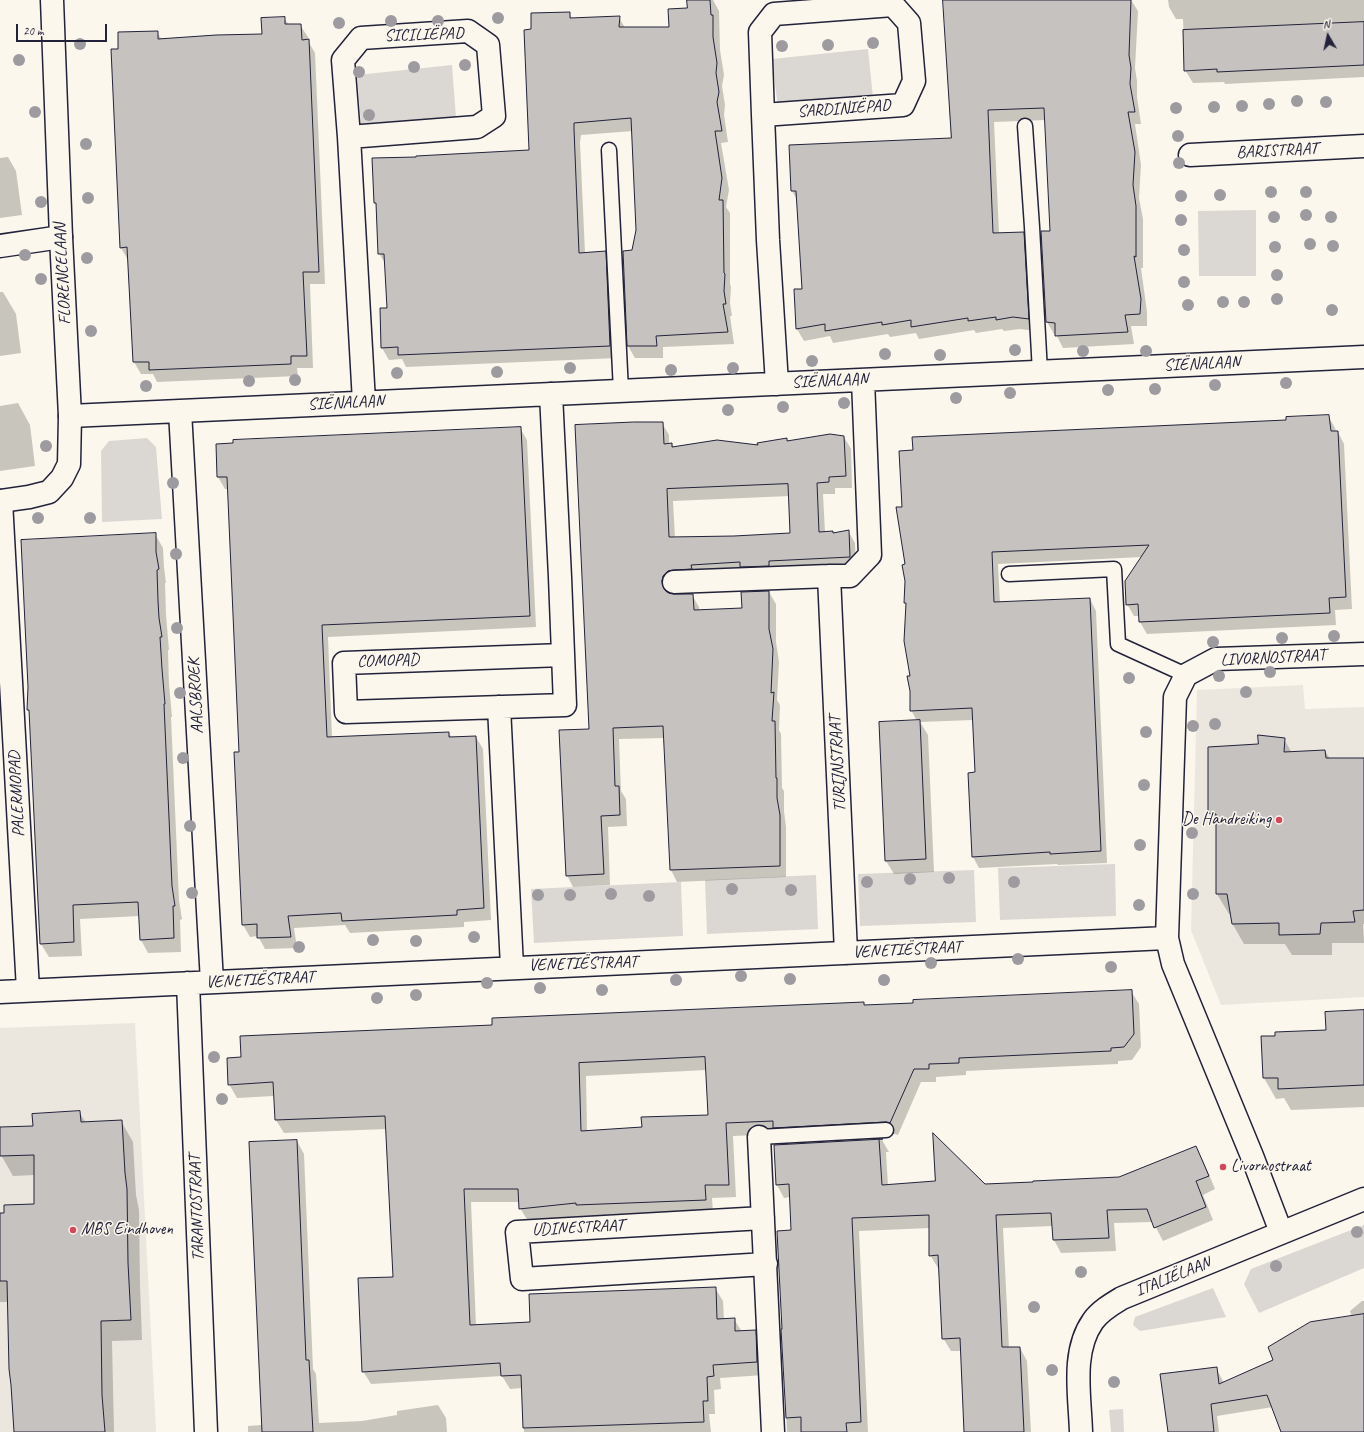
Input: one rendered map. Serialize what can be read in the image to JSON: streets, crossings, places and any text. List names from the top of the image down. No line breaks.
{"streets":{"street":["SICILIËPAD","SARDINIËPAD","BARISTRAAT","FLORENCELAAN","SIËNALAAN","LIVORNOSTRAAT","COMOPAD","AALSBROEK","TURIJNSTRAAT","PALERMOPAD","VENETIËSTRAAT","TARANTOSTRAAT","UDINESTRAAT","ITALIËLAAN"]},"crossings":[["SICILIËPAD","SIËNALAAN"],["SARDINIËPAD","SIËNALAAN"],["FLORENCELAAN","SIËNALAAN"],["FLORENCELAAN","PALERMOPAD"],["SIËNALAAN","COMOPAD"],["SIËNALAAN","AALSBROEK"],["AALSBROEK","VENETIËSTRAAT"],["TURIJNSTRAAT","VENETIËSTRAAT"],["PALERMOPAD","VENETIËSTRAAT"],["VENETIËSTRAAT","TARANTOSTRAAT"]],"places":["De Handreiking","Livornostraat","MBS Eindhoven"],"scale_bar":"20 m","north":"top"}
